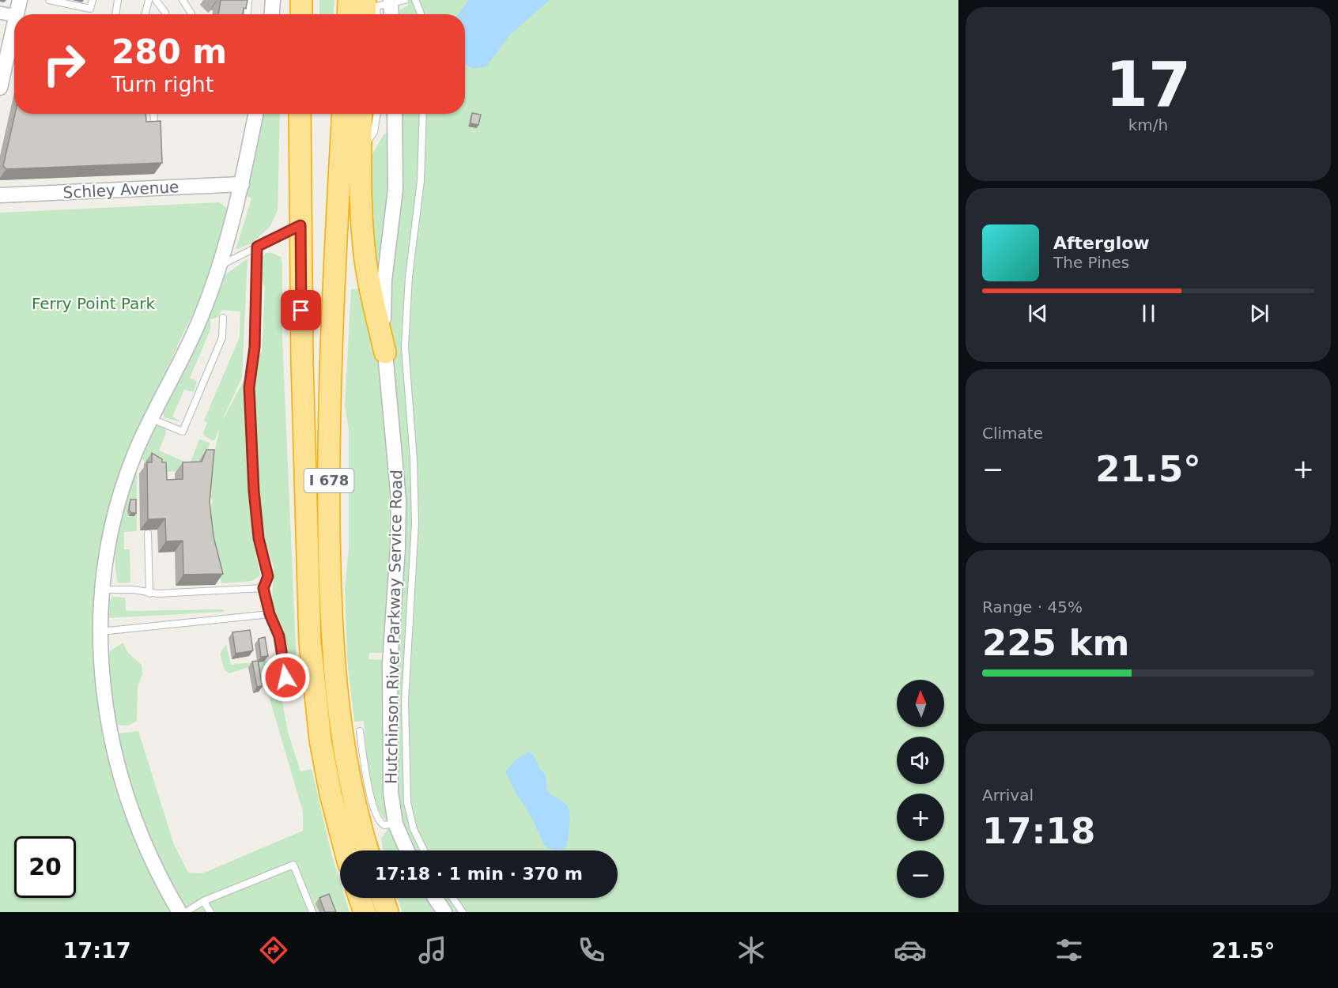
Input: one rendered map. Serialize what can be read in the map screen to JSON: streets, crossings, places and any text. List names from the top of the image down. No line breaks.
{"streets":{"highway":["I 678"],"street":["Schley Avenue","Hutchinson River Parkway Service Road"]},"parks":["Ferry Point Park"],"north":"top","page":{"tile":[["17","km/h"],"Climate",["Range · 45%","225 km"],["Arrival","17:18"]],"turn":["280 m","Turn right"],"song":["Afterglow","The Pines"],"heat":["−","21.5°","+"],"map_buttons":["+","−"],"limit":"20","trip":"17:18 · 1 min · 370 m","tabs":["17:17","21.5°"]}}
